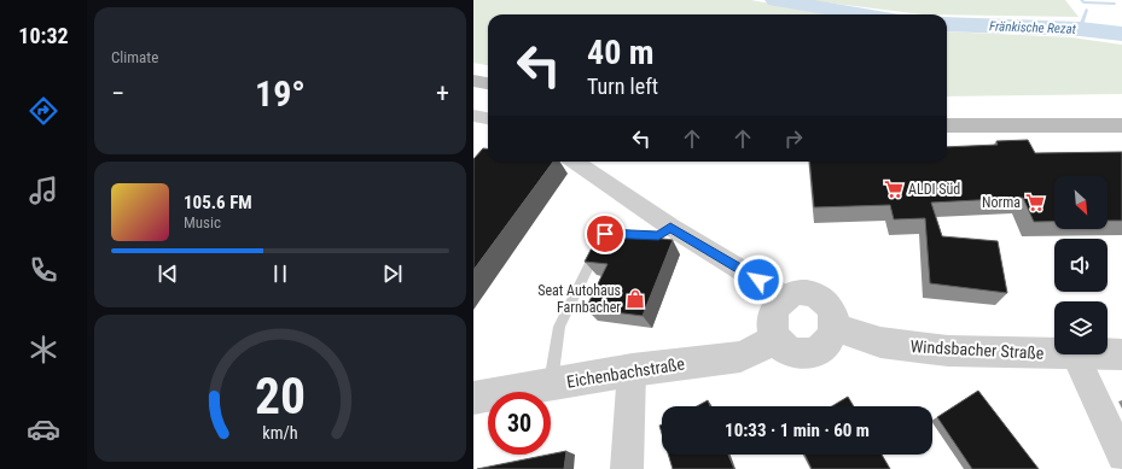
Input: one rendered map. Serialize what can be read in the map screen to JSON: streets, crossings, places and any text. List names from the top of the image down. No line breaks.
{"streets":{"street":["Windsbacher Straße","Eichenbachstraße"]},"crossings":[["Windsbacher Straße","Eichenbachstraße"]],"water":["Fränkische Rezat"],"places":{"supermarket":["ALDI Süd","Norma"],"shop":["Seat Autohaus Farnbacher"]},"north":"bottom right","page":{"tabs":"10:32","tile":"Climate","turn":["40 m","Turn left"],"heat":["−","19°","+"],"song":["105.6 FM","Music"],"limit":"30","trip":"10:33 · 1 min · 60 m","gauge":["20","km/h"]}}
